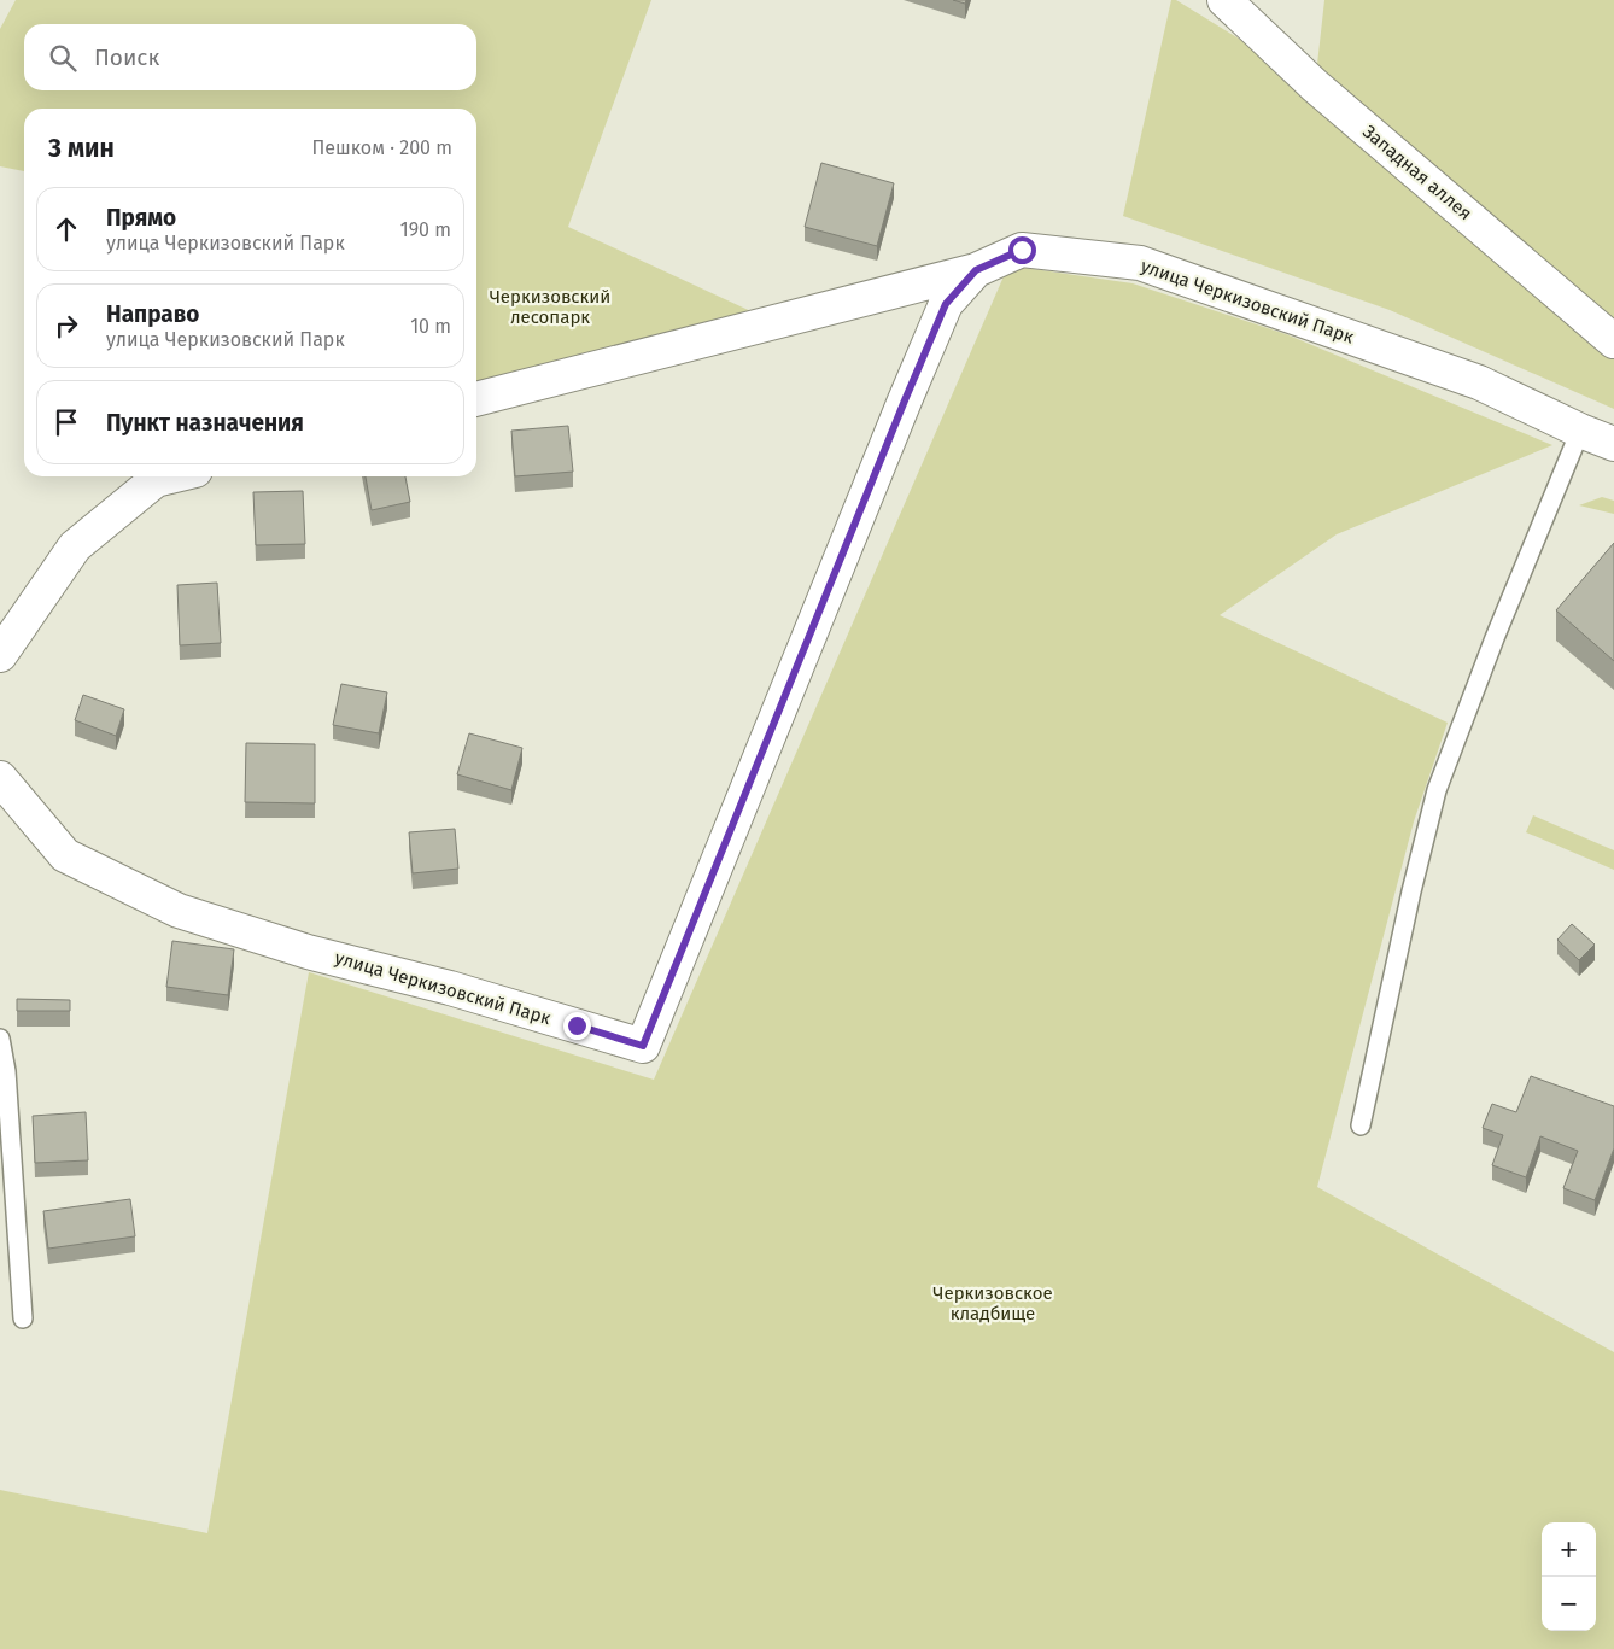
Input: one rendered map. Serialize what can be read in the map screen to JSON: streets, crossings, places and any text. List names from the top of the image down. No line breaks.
{"streets":{"street":["Западная аллея","улица Черкизовский Парк"]},"parks":["Черкизовский лесопарк","Черкизовское кладбище"],"page":{"search":"Поиск","heading":["3 мин","Пешком · 200 m"],"list":[["Прямо","улица Черкизовский Парк","190 m"],["Направо","улица Черкизовский Парк","10 m"],"Пункт назначения"],"map_buttons":["+","−"]}}
